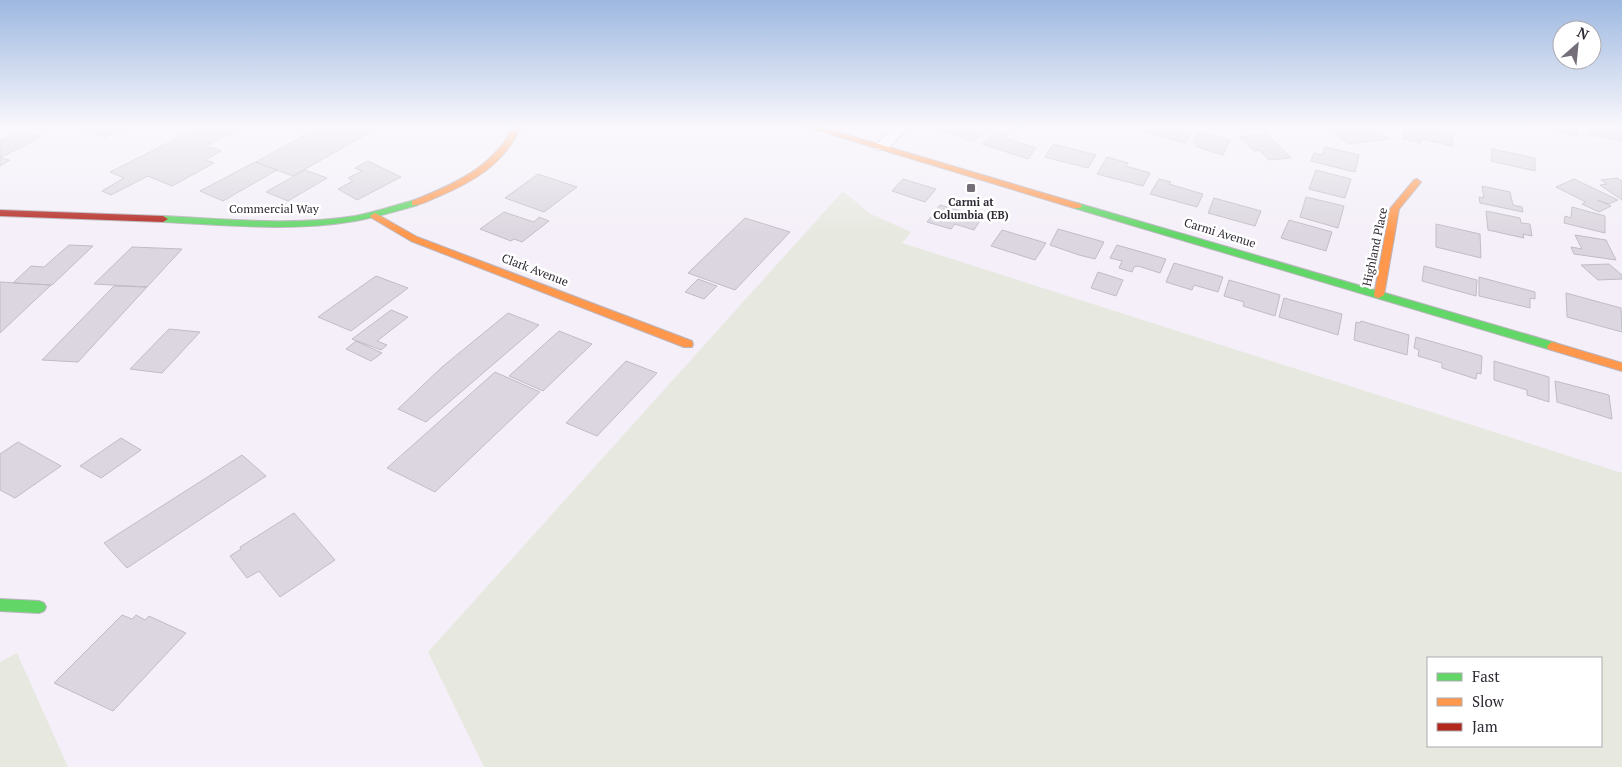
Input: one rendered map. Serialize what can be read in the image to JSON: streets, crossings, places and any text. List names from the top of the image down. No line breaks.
{"streets":{"street":["Commercial Way","Carmi Avenue","Highland Place","Clark Avenue"]},"crossings":[["Commercial Way","Clark Avenue"],["Carmi Avenue","Highland Place"]],"places":{"transit":["Carmi at Columbia (EB)"]},"legend":["Fast","Slow","Jam"],"north":"top right"}
